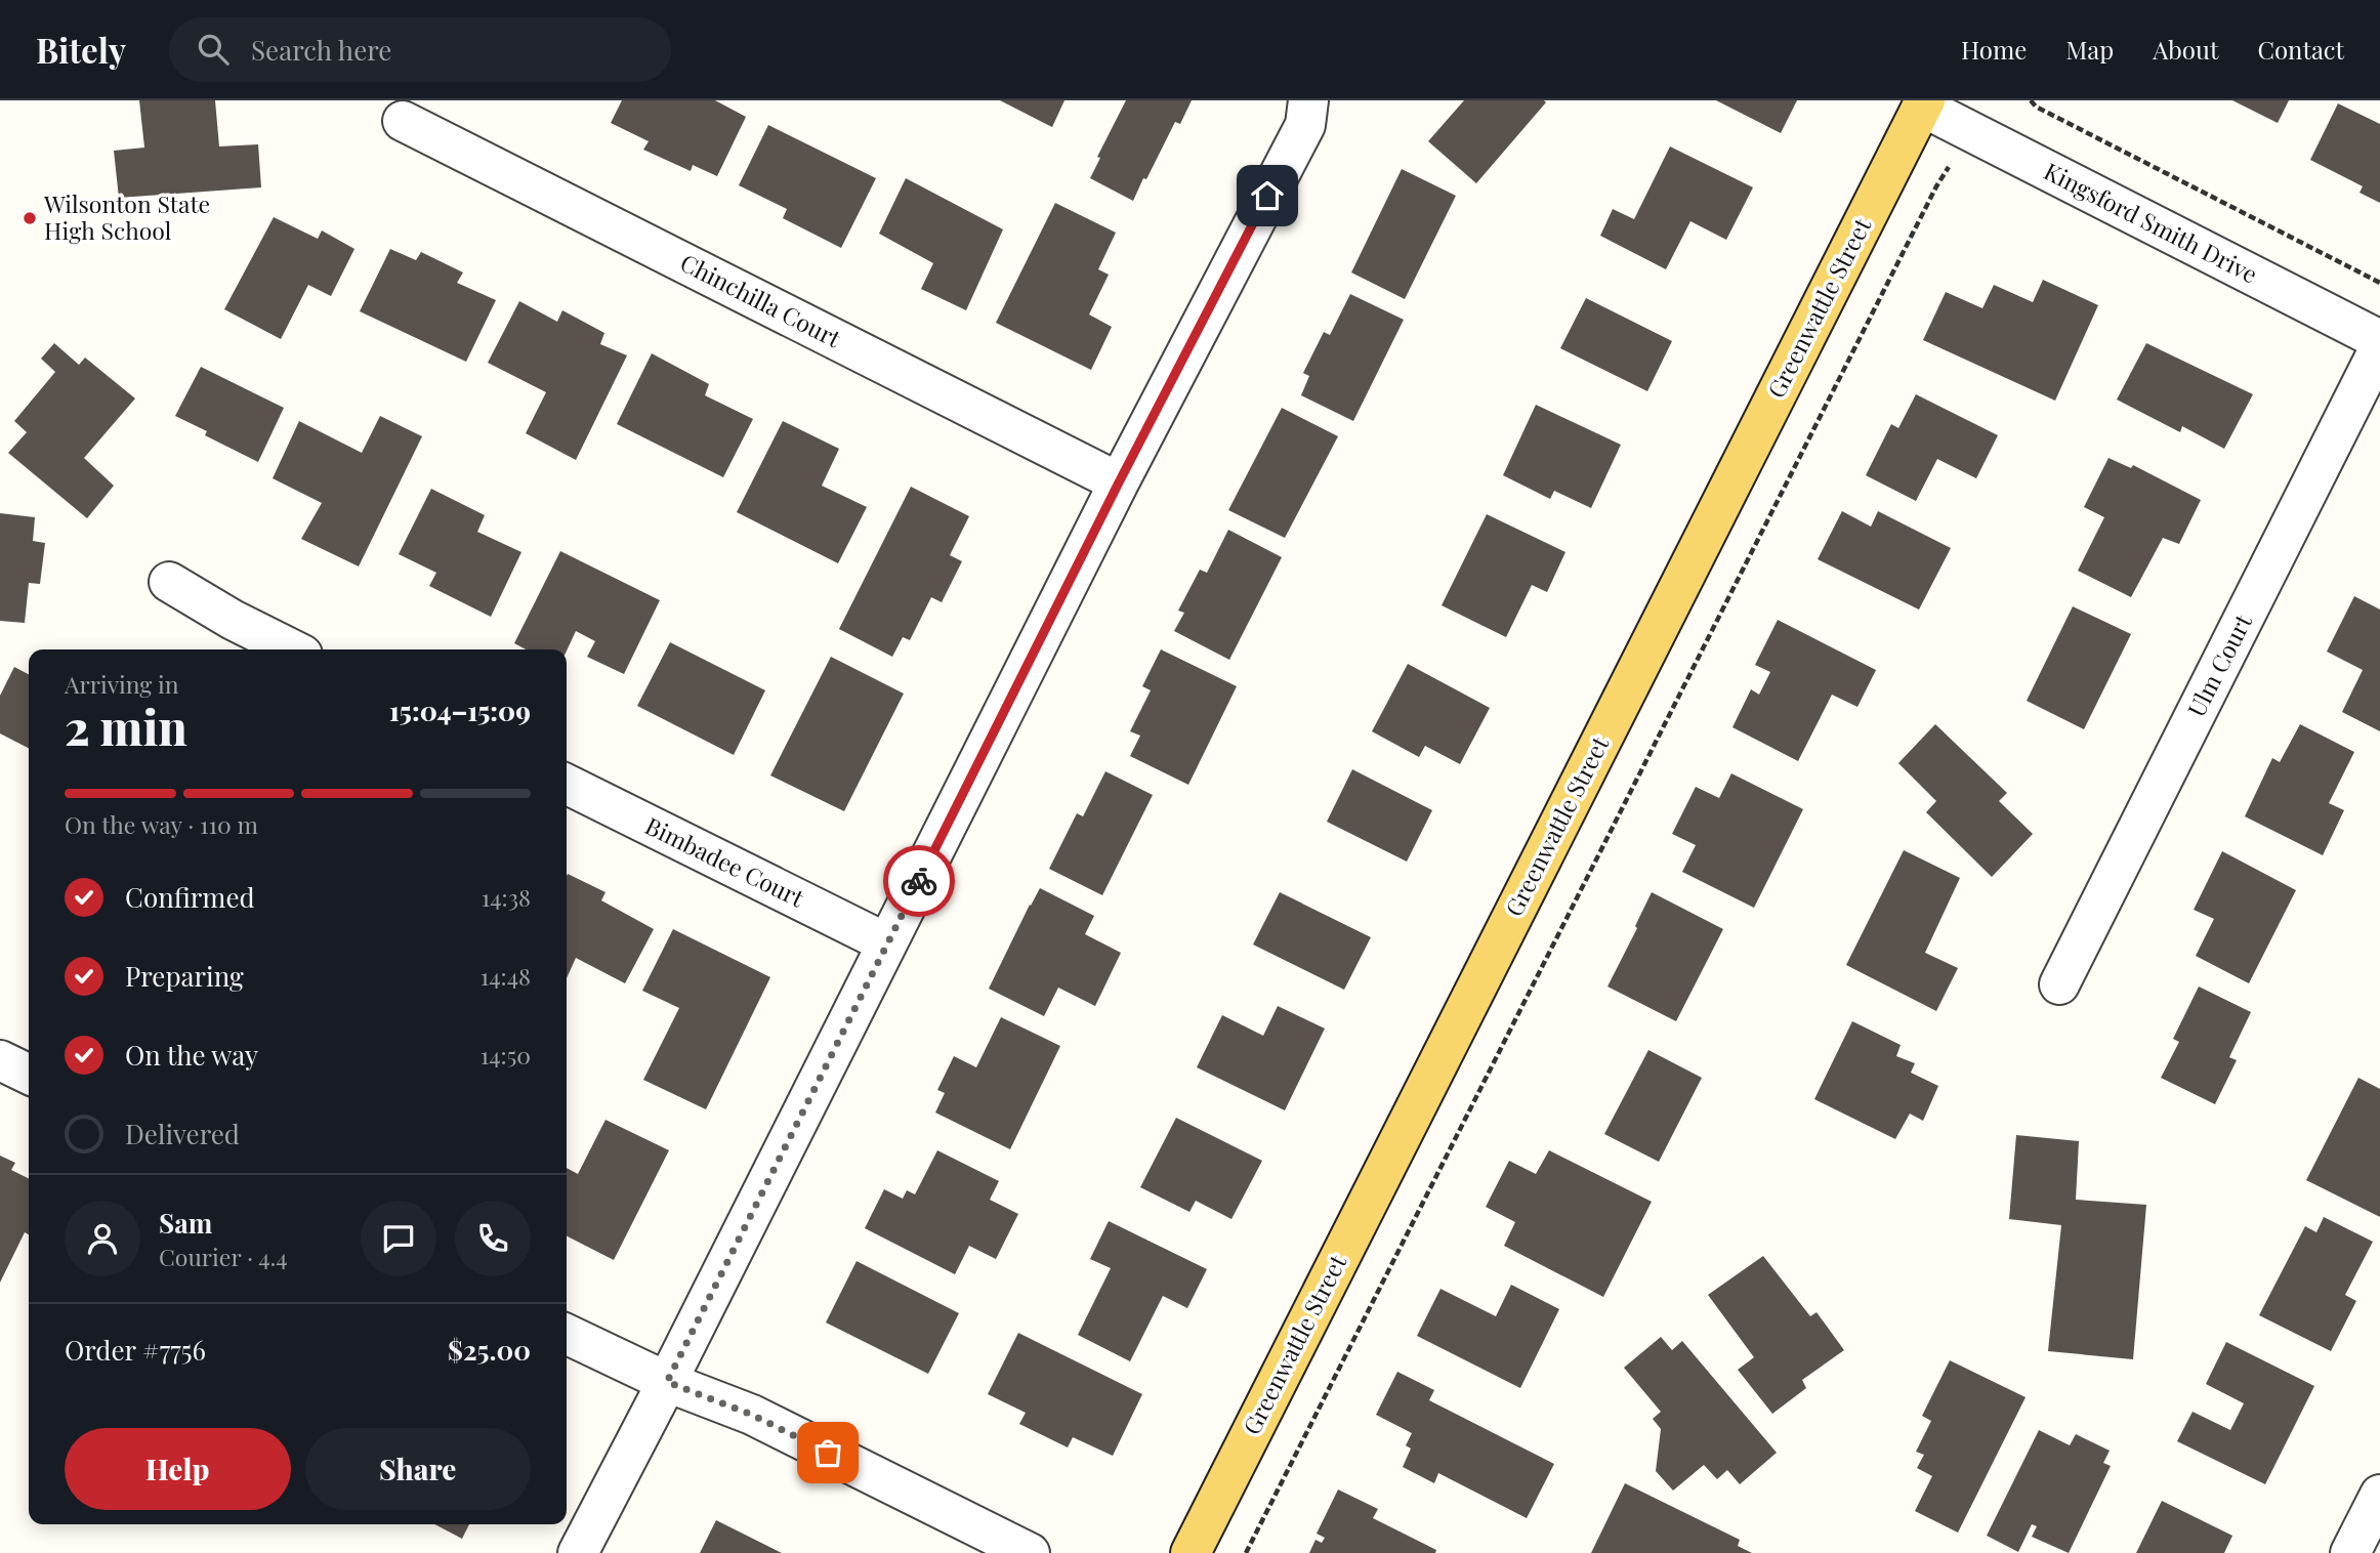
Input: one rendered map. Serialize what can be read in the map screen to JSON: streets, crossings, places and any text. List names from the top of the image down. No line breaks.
{"streets":{"main road":["Greenwattle Street"],"street":["Kingsford Smith Drive","Chinchilla Court","Ulm Court","Bimbadee Court"]},"crossings":[["Kingsford Smith Drive","Greenwattle Street"]],"places":["Wilsonton State High School"],"page":{"header":"Bitely","search":"Search here","nav":["Home","Map","About","Contact"],"heading":["2 min","Arriving in","15:04–15:09"],"panel":["Sam","Courier · 4.4","Order #7756","$25.00"],"bar":"On the way · 110 m","list":[["Confirmed","14:38"],["Preparing","14:48"],["On the way","14:50"],"Delivered"],"buttons":["Help","Share"]}}
